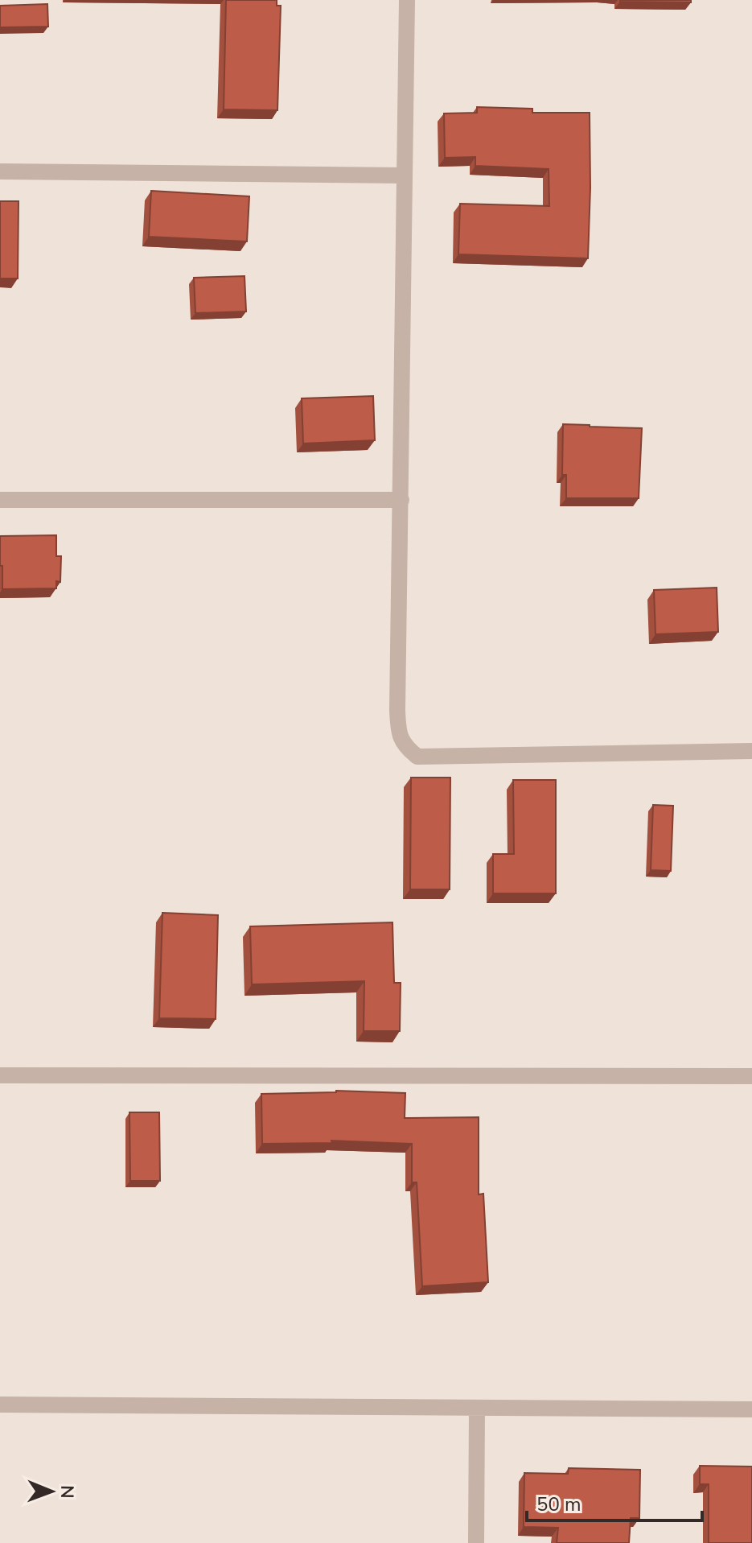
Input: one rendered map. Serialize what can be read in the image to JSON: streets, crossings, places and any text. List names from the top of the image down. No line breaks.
{"scale_bar":"50 m","north":"right"}
